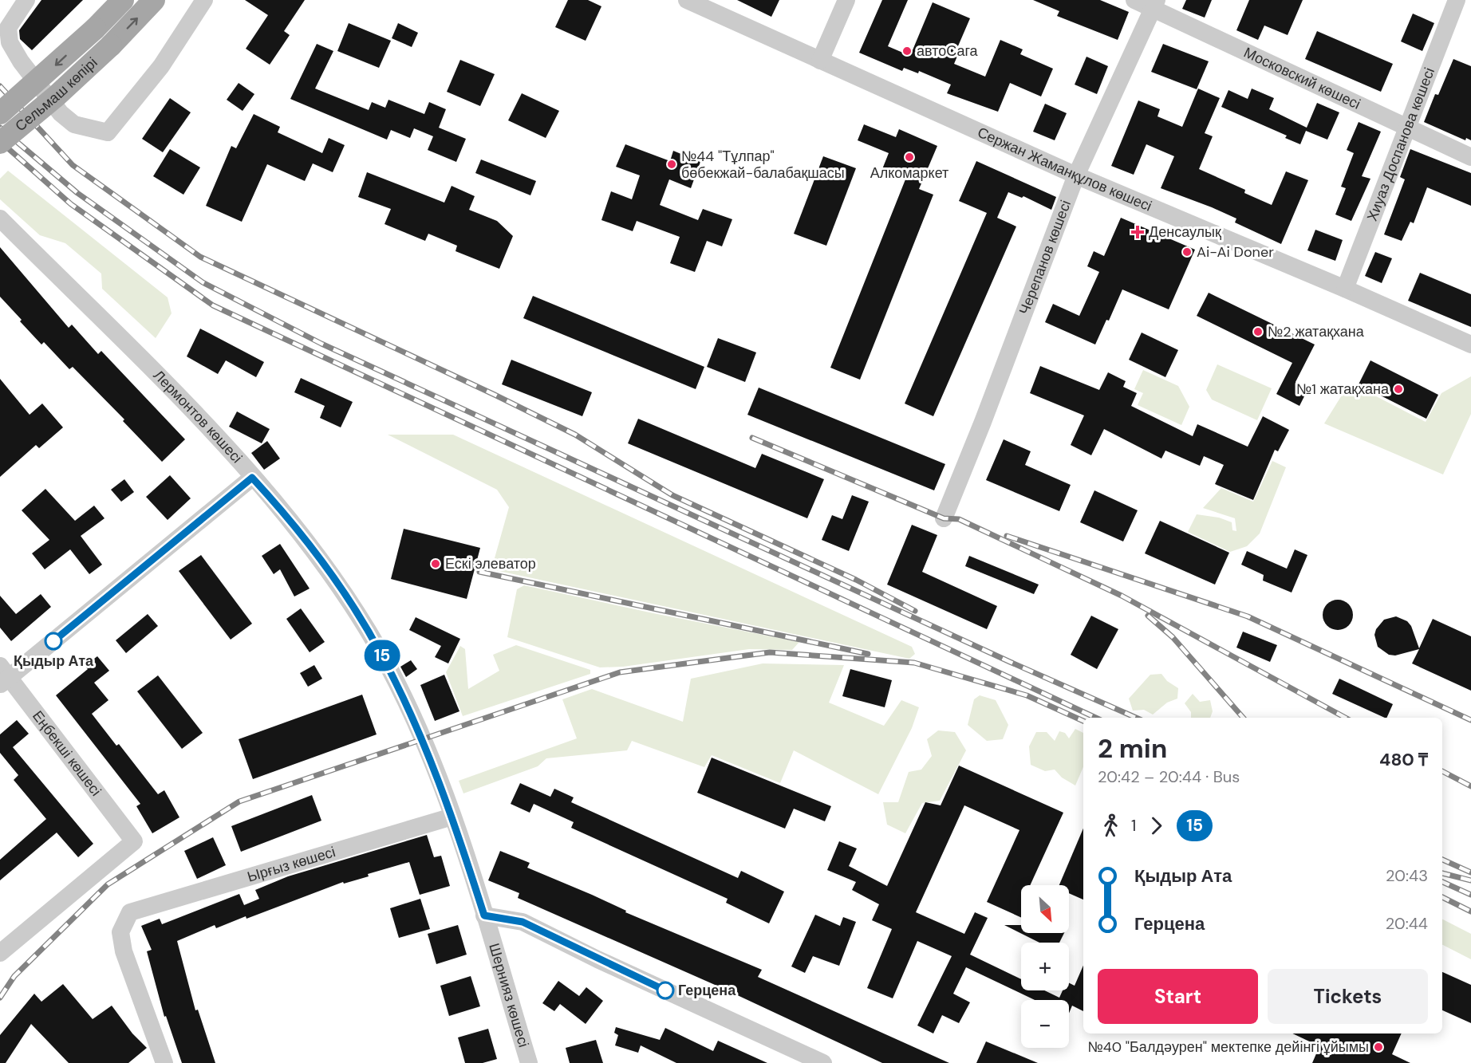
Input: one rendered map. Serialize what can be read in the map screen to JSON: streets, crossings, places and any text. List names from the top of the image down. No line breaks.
{"streets":{"main road":["Сельмаш көпірі"],"street":["Московский көшесі","Хиуаз Доспанова көшесі","Сержан Жаманқұлов көшесі","Черепанов көшесі","Лермонтов көшесі","Еңбекші көшесі","Ырғыз көшесі","Шернияз көшесі"]},"crossings":[["Московский көшесі","Хиуаз Доспанова көшесі"],["Московский көшесі","Черепанов көшесі"],["Хиуаз Доспанова көшесі","Сержан Жаманқұлов көшесі"],["Сержан Жаманқұлов көшесі","Черепанов көшесі"],["Лермонтов көшесі","Шернияз көшесі"],["Ырғыз көшесі","Шернияз көшесі"]],"places":{"other":["автоСага","Алкомаркет","№44 \"Тұлпар\" бөбекжай-балабақшасы","Ai-Ai Doner","№2 жатақхана","№1 жатақхана","Ескі элеватор","Қыдыр Ата","Герцена","№40 \"Балдәурен\" мектепке дейінгі ұйымы"],"health":["Денсаулық"]},"lines":["bus line 15"],"north":"bottom right","page":{"on_map":"15","heading":["2 min","20:42 – 20:44 · Bus","480 ₸"],"legs":["1","15"],"list":[{"name":"Қыдыр Ата","value":"20:43"},{"name":"Герцена","value":"20:44"}],"map_buttons":["+","−"],"buttons":["Start","Tickets"]}}
